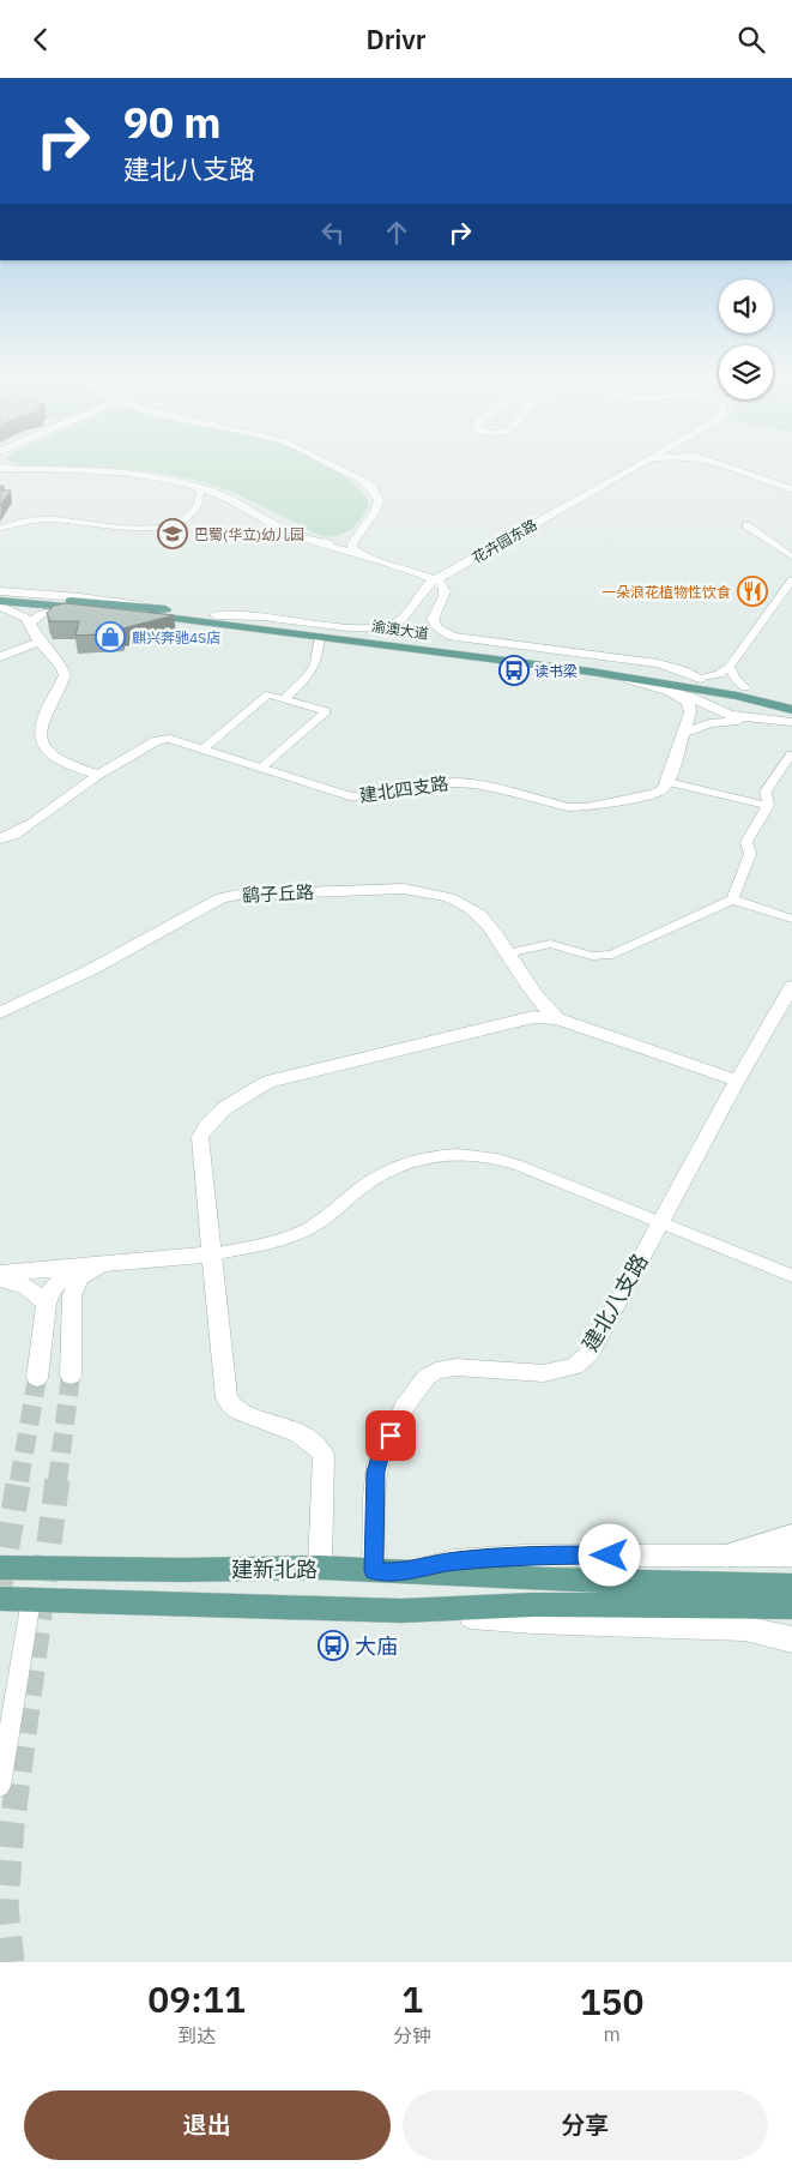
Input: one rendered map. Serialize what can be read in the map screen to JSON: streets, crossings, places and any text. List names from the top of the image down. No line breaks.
{"streets":{"main road":["渝澳大道","建新北路"],"street":["花卉园东路","建北四支路","鹞子丘路","建北八支路"]},"crossings":[["花卉园东路","渝澳大道"],["建北八支路","建新北路"]],"places":{"school or university":["巴蜀(华立)幼儿园"],"restaurant":["一朵浪花植物性饮食"],"shop":["麒兴奔驰4S店"],"bus stop":["读书梁","大庙"]},"page":{"header":"Drivr","turn":["90 m","建北八支路"],"eta":["09:11","到达","1","分钟","150","m"],"buttons":["退出","分享"]}}
